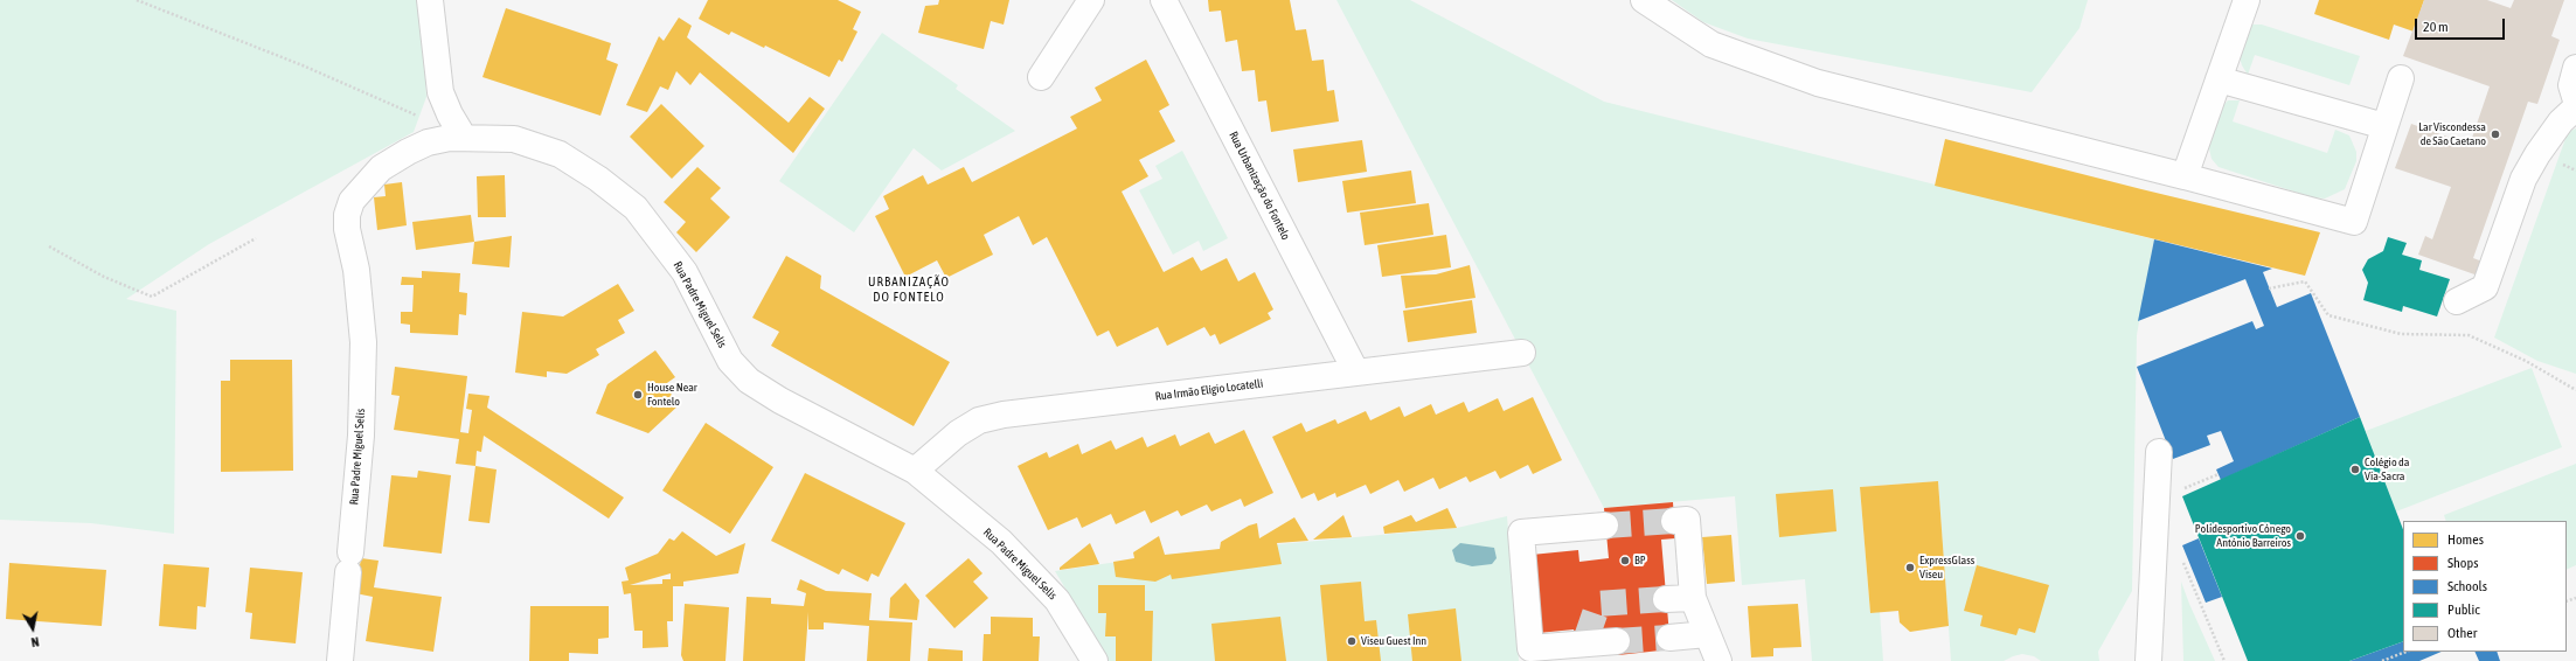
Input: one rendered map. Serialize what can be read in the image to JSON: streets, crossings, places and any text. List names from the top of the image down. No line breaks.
{"streets":{"street":["Rua Urbanização do Fontelo","Rua Padre Miguel Selis","Rua Irmão Elígio Locatelli"]},"crossings":[["Rua Urbanização do Fontelo","Rua Irmão Elígio Locatelli"],["Rua Padre Miguel Selis","Rua Irmão Elígio Locatelli"]],"districts":["URBANIZAÇÃO DO FONTELO"],"places":["Lar Viscondessa de São Caetano","House Near Fontelo","Colégio da Via-Sacra","Polidesportivo Cónego António Barreiros","BP","ExpressGlass Viseu","Viseu Guest Inn"],"legend":["Homes","Shops","Schools","Public","Other"],"scale_bar":"20 m","north":"bottom"}
